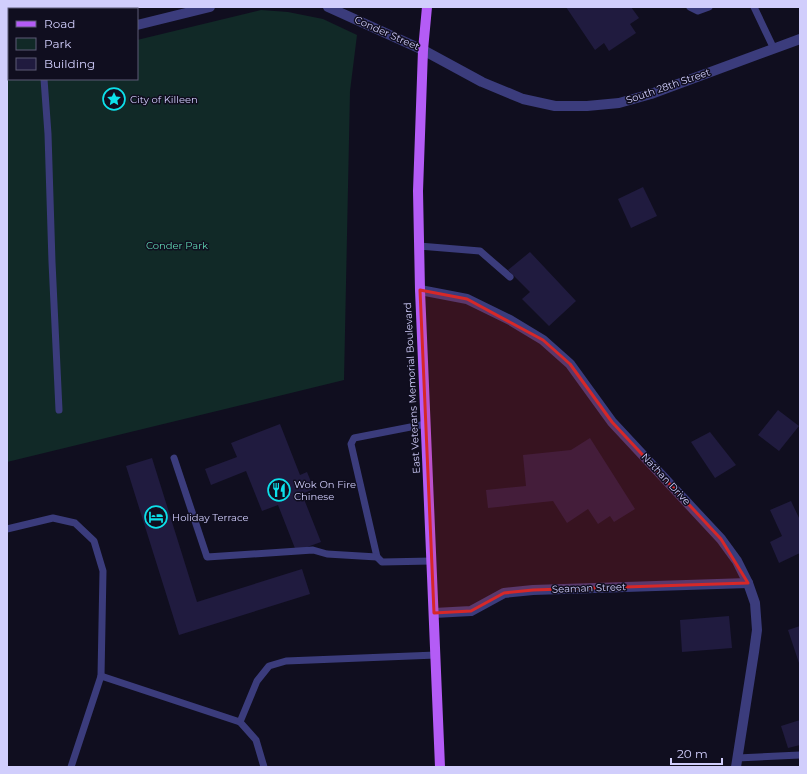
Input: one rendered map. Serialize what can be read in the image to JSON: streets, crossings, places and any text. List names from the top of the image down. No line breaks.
{"streets":{"main road":["East Veterans Memorial Boulevard"],"street":["Conder Street","South 28th Street","Nathan Drive","Seaman Street"]},"crossings":[["Conder Street","South 28th Street"],["Conder Street","East Veterans Memorial Boulevard"],["South 28th Street","East Veterans Memorial Boulevard"],["East Veterans Memorial Boulevard","Nathan Drive"],["East Veterans Memorial Boulevard","Seaman Street"],["Nathan Drive","Seaman Street"]],"parks":["Conder Park"],"places":{"place":["City of Killeen"],"restaurant":["Wok On Fire Chinese"],"hotel":["Holiday Terrace"]},"legend":["Road","Park","Building"],"scale_bar":"20 m"}
